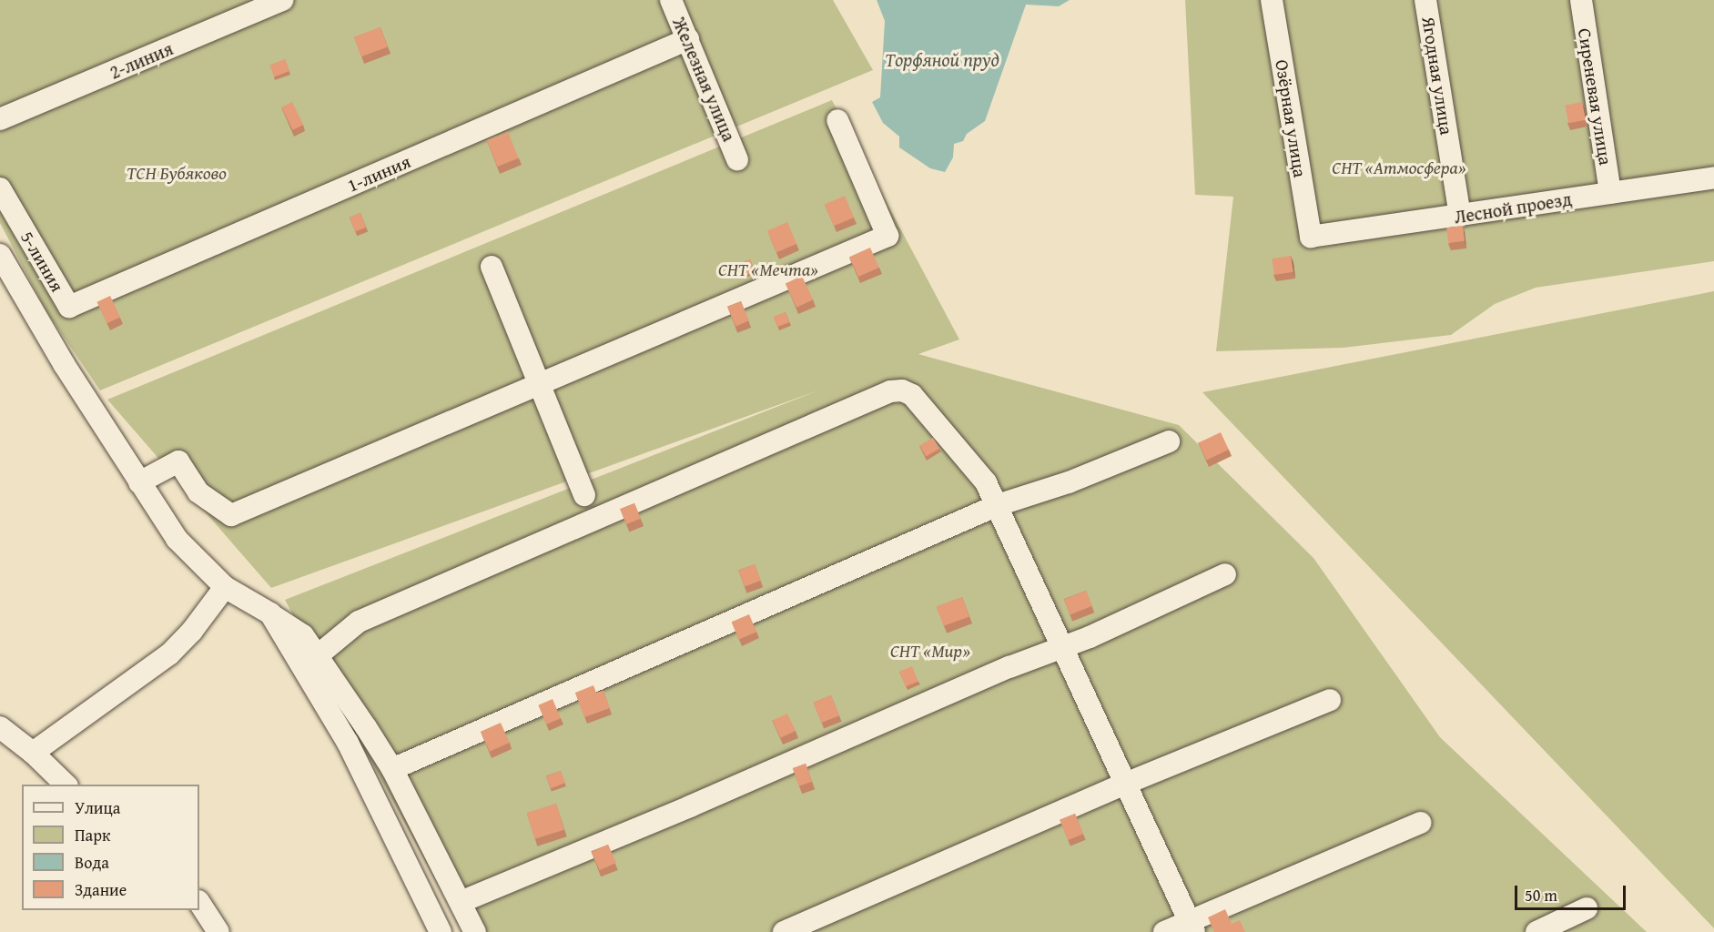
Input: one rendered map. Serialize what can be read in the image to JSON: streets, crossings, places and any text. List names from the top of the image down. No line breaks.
{"streets":{"street":["2-линия","Ягодная улица","Железная улица","Сиреневая улица","Озёрная улица","1-линия","Лесной проезд","5-линия"]},"crossings":[["Ягодная улица","Лесной проезд"],["Железная улица","1-линия"],["Сиреневая улица","Лесной проезд"],["Озёрная улица","Лесной проезд"],["1-линия","5-линия"]],"water":["Торфяной пруд"],"parks":["СНТ «Атмосфера»","ТСН Бубяково","СНТ «Мечта»","СНТ «Мир»"],"legend":["Улица","Парк","Вода","Здание"],"scale_bar":"50 m"}
